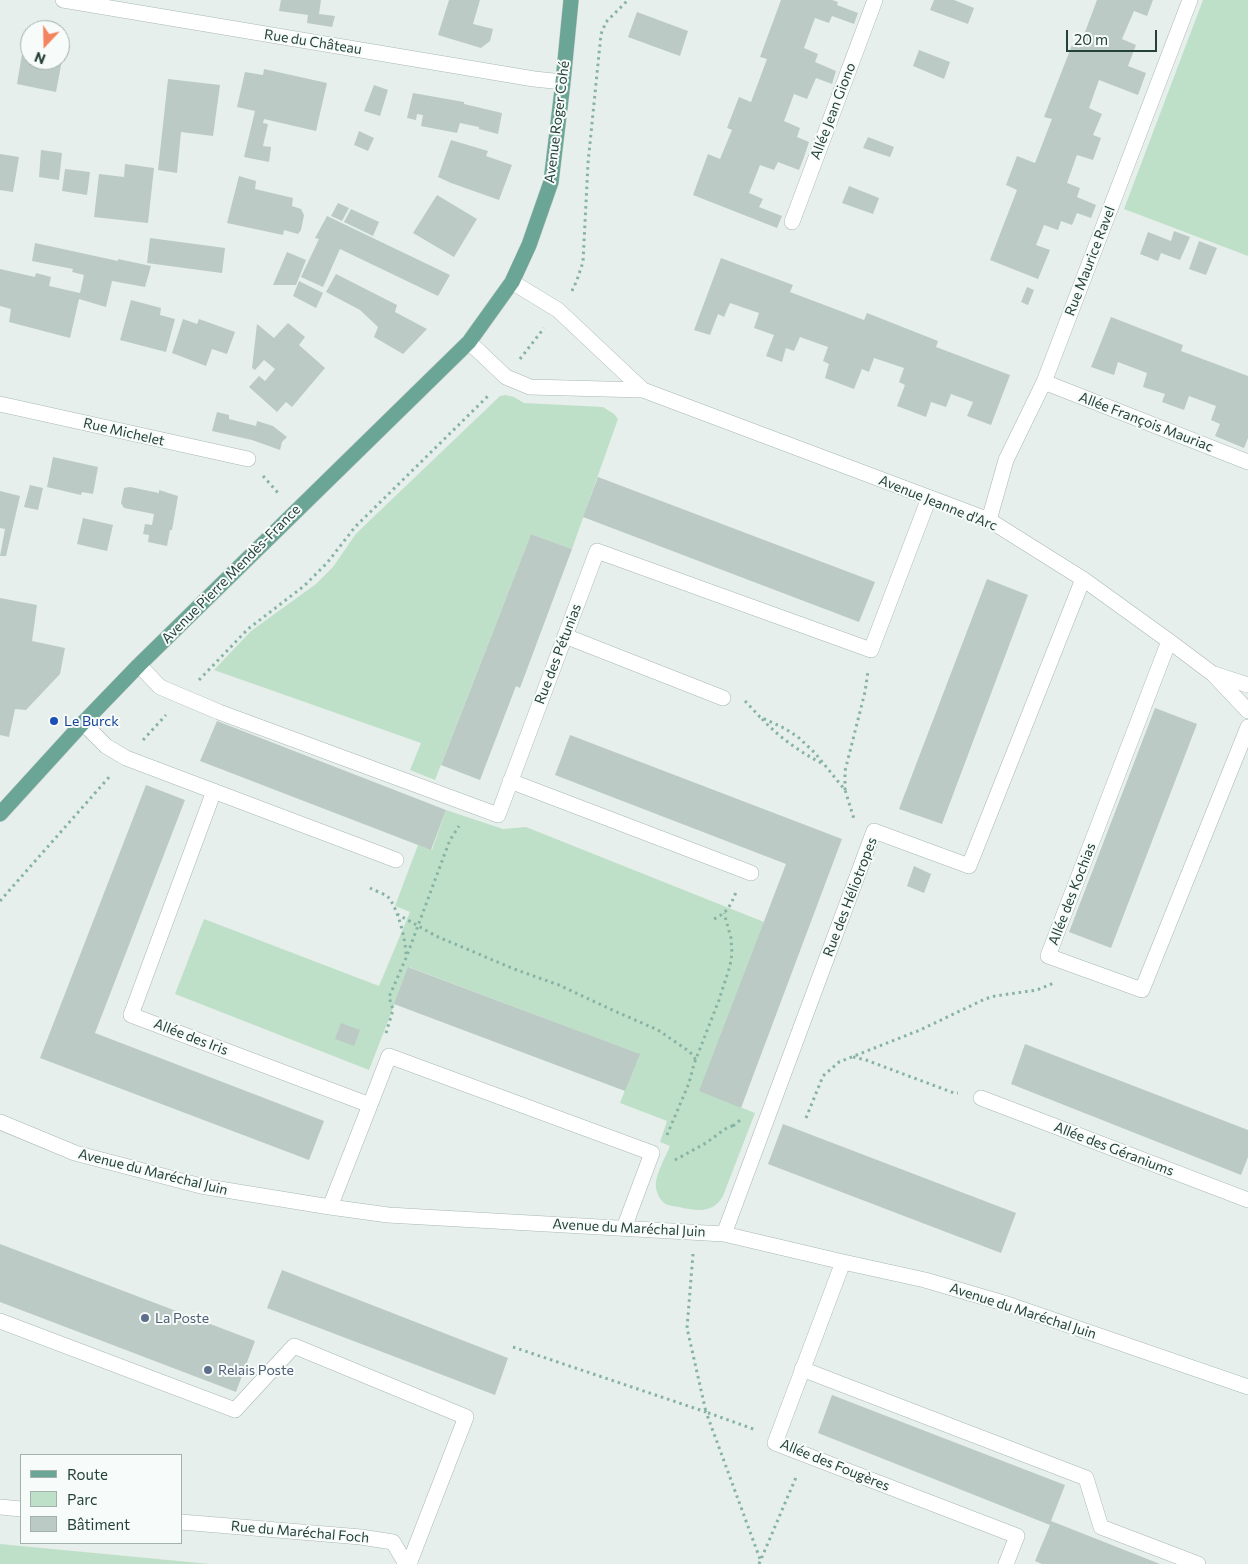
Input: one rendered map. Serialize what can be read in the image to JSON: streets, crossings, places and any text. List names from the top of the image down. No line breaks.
{"streets":{"main road":["Avenue Roger Cohé","Avenue Pierre Mendès-France"],"street":["Rue du Château","Allée Jean Giono","Rue Maurice Ravel","Allée François Mauriac","Rue Michelet","Avenue Jeanne d'Arc","Rue des Pétunias","Allée des Kochias","Rue des Héliotropes","Allée des Iris","Allée des Géraniums","Avenue du Maréchal Juin","Allée des Fougères","Rue du Maréchal Foch"]},"crossings":[["Rue du Château","Avenue Roger Cohé"],["Avenue Roger Cohé","Avenue Jeanne d'Arc"],["Avenue Roger Cohé","Avenue Pierre Mendès-France"],["Rue Maurice Ravel","Allée François Mauriac"],["Rue Maurice Ravel","Avenue Jeanne d'Arc"],["Avenue Jeanne d'Arc","Avenue Pierre Mendès-France"],["Avenue Jeanne d'Arc","Allée des Kochias"],["Avenue Jeanne d'Arc","Rue des Héliotropes"],["Avenue Pierre Mendès-France","Rue des Pétunias"],["Rue des Héliotropes","Avenue du Maréchal Juin"],["Avenue du Maréchal Juin","Allée des Fougères"]],"places":["Le Burck","La Poste","Relais Poste"],"legend":["Route","Parc","Bâtiment"],"scale_bar":"20 m","north":"bottom"}
